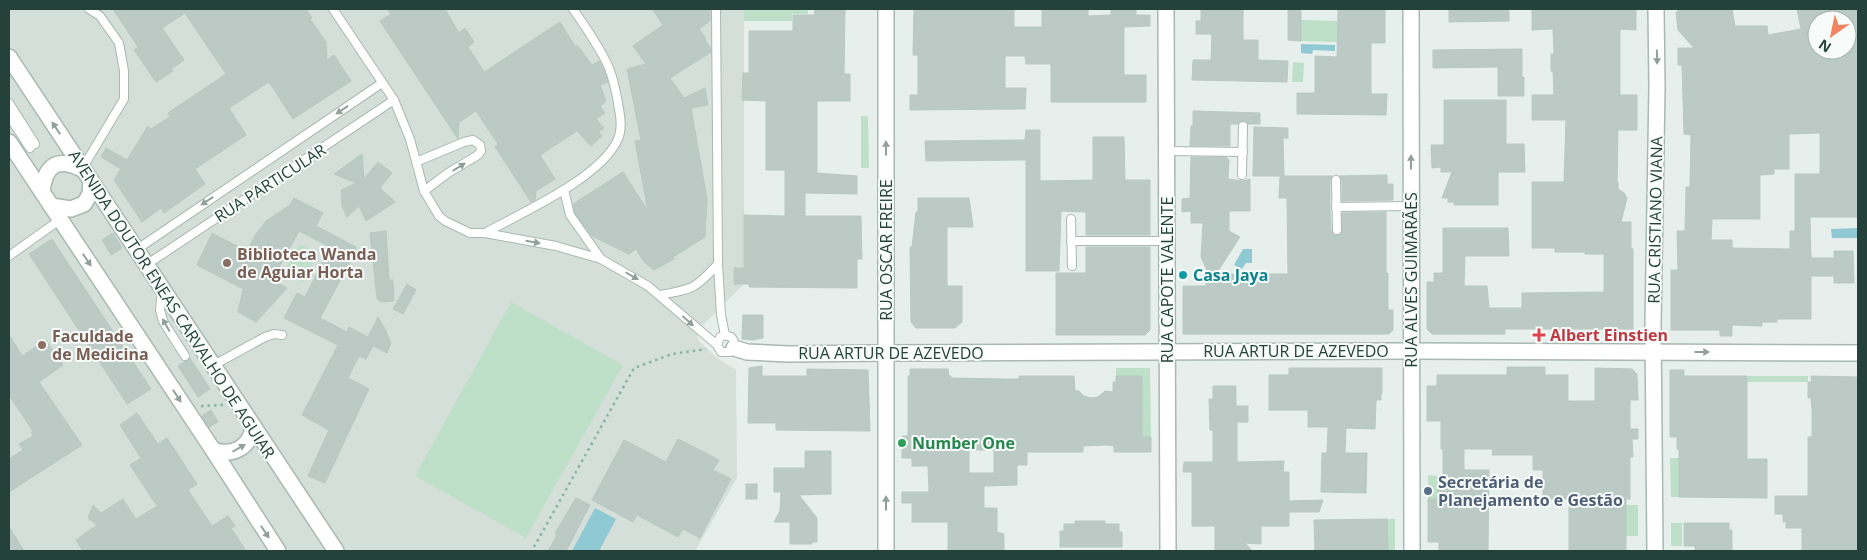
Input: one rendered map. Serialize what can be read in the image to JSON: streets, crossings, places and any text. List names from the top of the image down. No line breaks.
{"streets":{"street":["RUA CRISTIANO VIANA","RUA OSCAR FREIRE","RUA CAPOTE VALENTE","RUA ALVES GUIMARÃES","AVENIDA DOUTOR ENEAS CARVALHO DE AGUIAR","RUA ARTUR DE AZEVEDO"],"lane":["RUA PARTICULAR"]},"crossings":[["RUA PARTICULAR","AVENIDA DOUTOR ENEAS CARVALHO DE AGUIAR"],["RUA CRISTIANO VIANA","RUA ARTUR DE AZEVEDO"],["RUA OSCAR FREIRE","RUA ARTUR DE AZEVEDO"],["RUA CAPOTE VALENTE","RUA ARTUR DE AZEVEDO"],["RUA ALVES GUIMARÃES","RUA ARTUR DE AZEVEDO"]],"one_way":["RUA CRISTIANO VIANA","RUA OSCAR FREIRE","RUA ALVES GUIMARÃES"],"places":{"other":["Biblioteca Wanda de Aguiar Horta","Casa Jaya","Faculdade de Medicina","Number One","Secretária de Planejamento e Gestão"],"health":["Albert Einstien"]},"north":"bottom left"}
